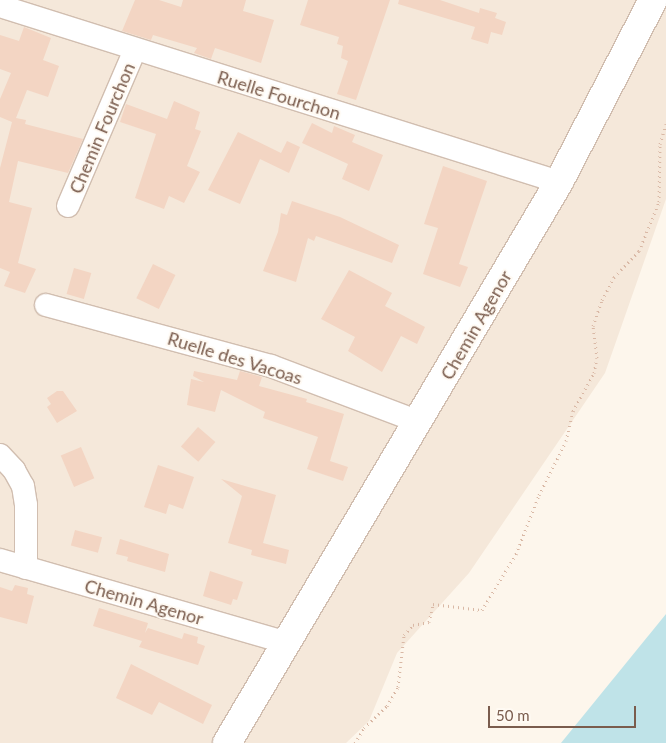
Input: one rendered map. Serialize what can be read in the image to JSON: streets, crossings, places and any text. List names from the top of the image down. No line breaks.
{"streets":{"main road":["Chemin Agenor"],"street":["Ruelle Fourchon","Chemin Fourchon","Ruelle des Vacoas"]},"crossings":[["Ruelle Fourchon","Chemin Fourchon"],["Ruelle Fourchon","Chemin Agenor"],["Chemin Agenor","Ruelle des Vacoas"]],"scale_bar":"50 m"}
